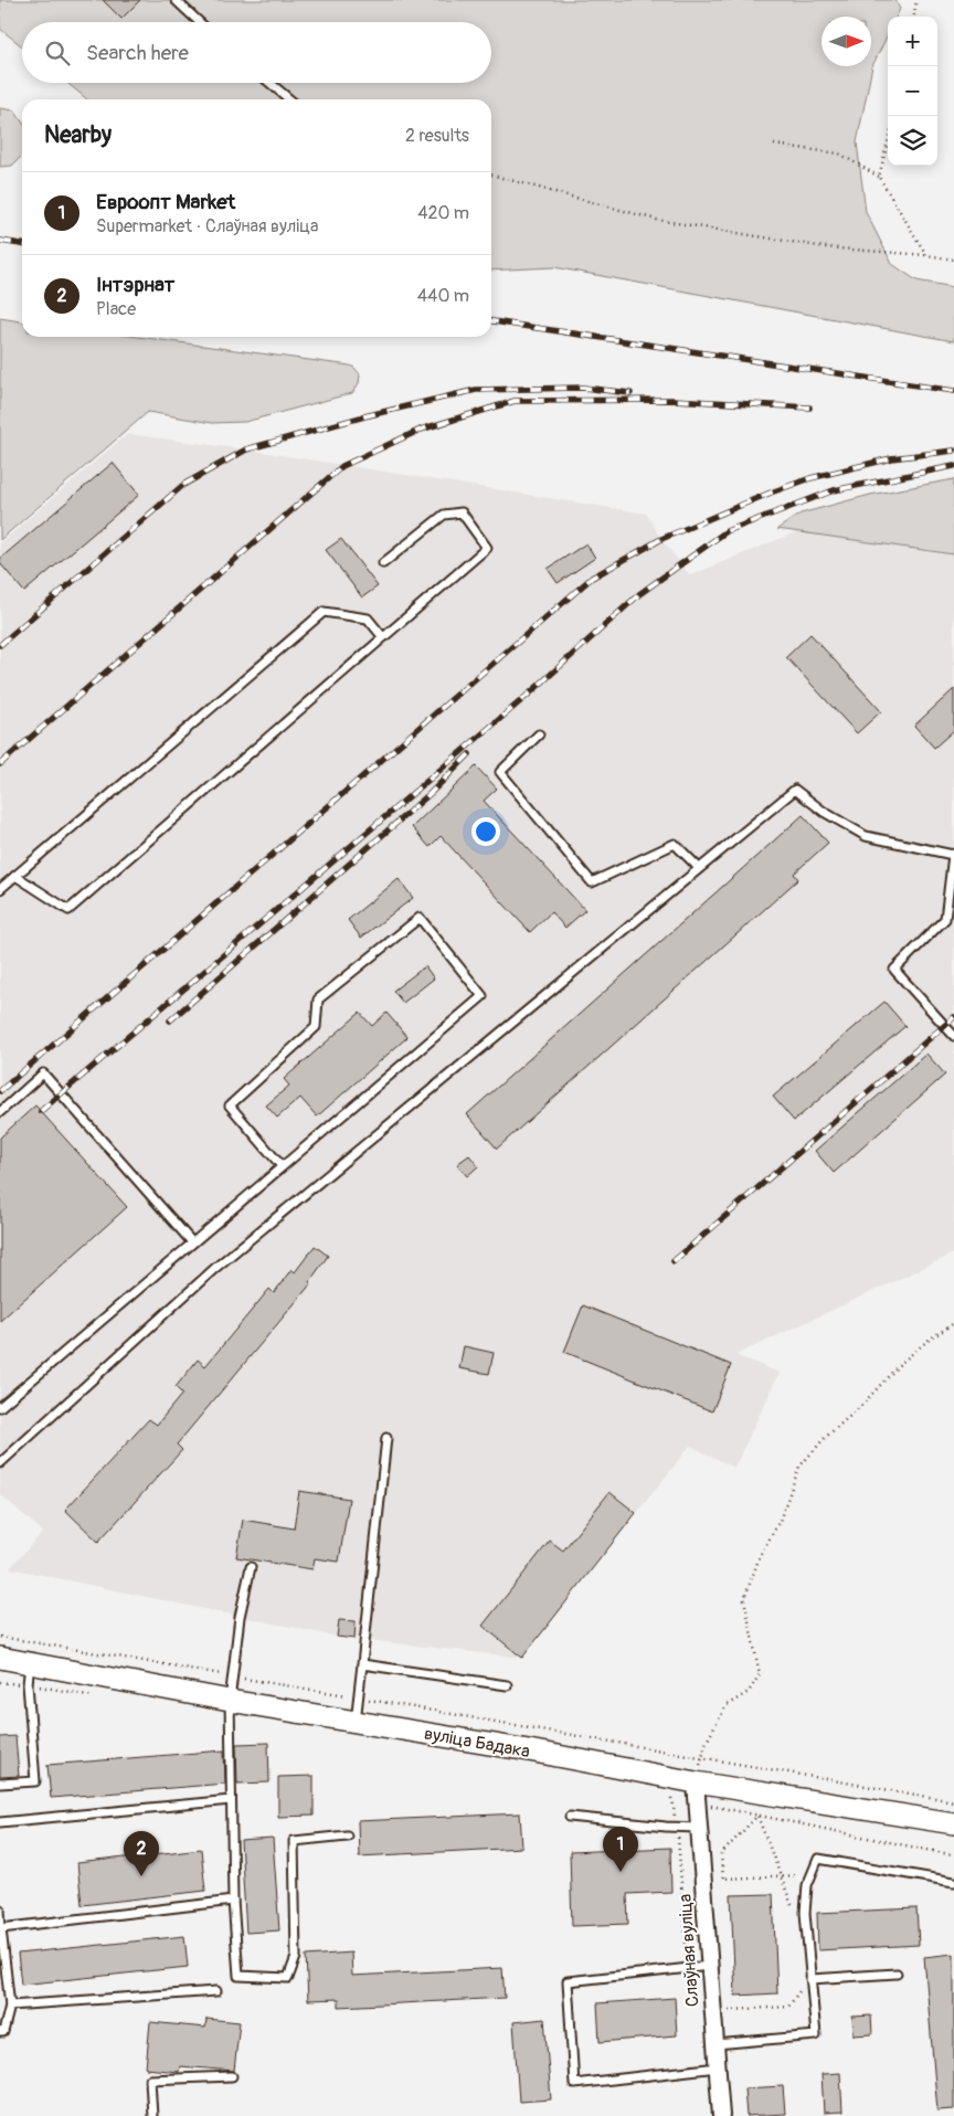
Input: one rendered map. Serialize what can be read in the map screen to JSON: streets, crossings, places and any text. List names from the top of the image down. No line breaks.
{"streets":{"main road":["вуліца Бадака"],"street":["Слаўная вуліца"]},"crossings":[["вуліца Бадака","Слаўная вуліца"]],"north":"right","page":{"map_buttons":["+","−"],"search":"Search here","heading":["Nearby","2 results"],"list":[{"mark":"1","name":"Евроопт Market","note":"Supermarket · Слаўная вуліца","value":"420 m"},{"mark":"2","name":"Інтэрнат","note":"Place","value":"440 m"}],"pins":["1","2"]}}
